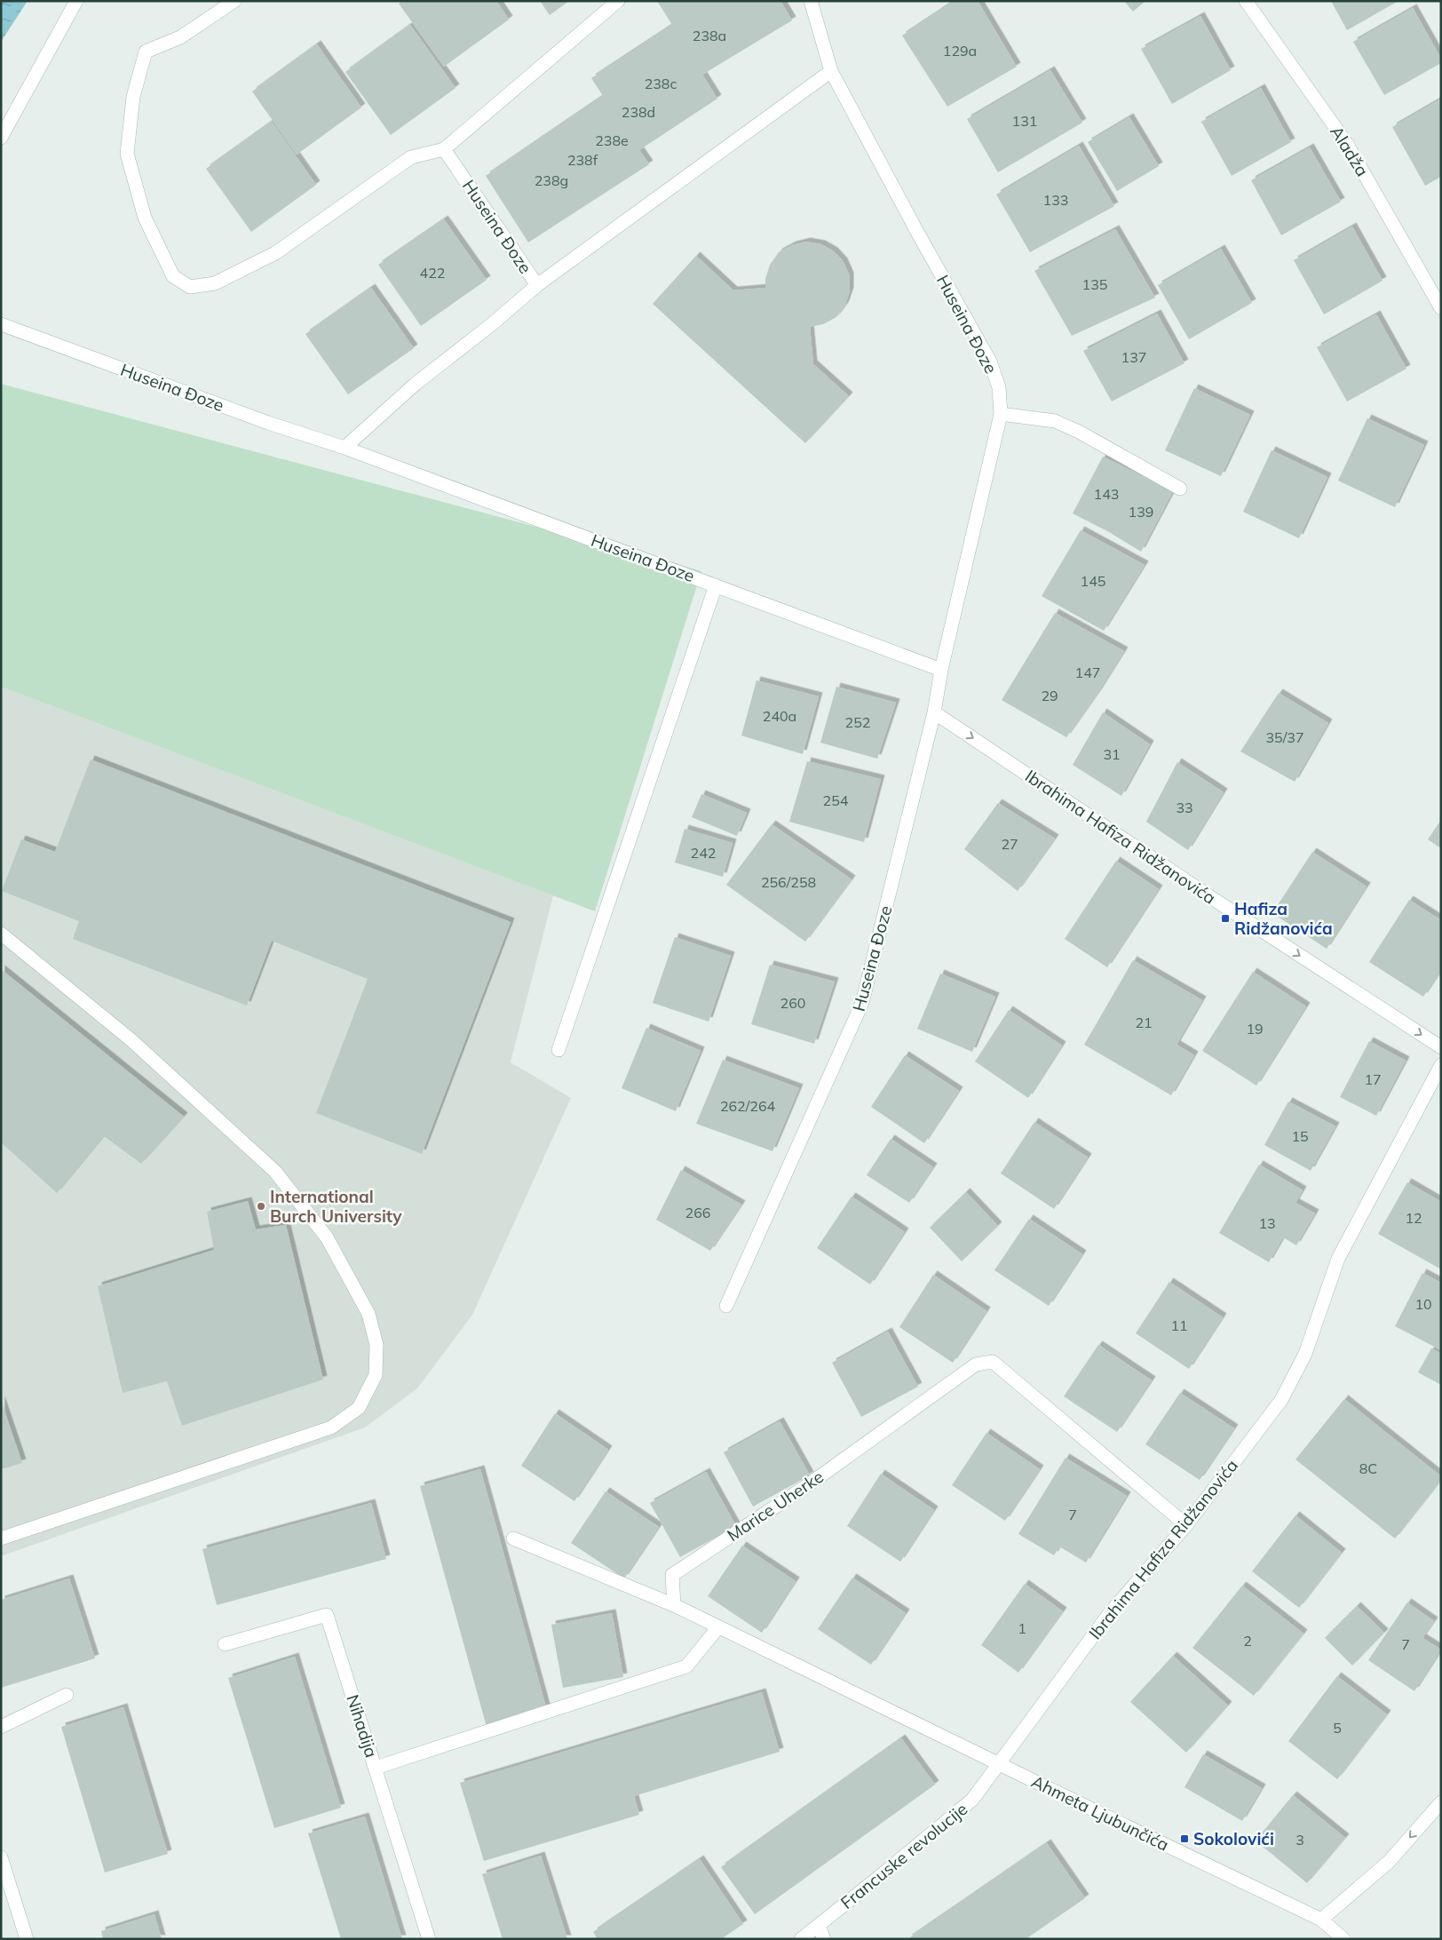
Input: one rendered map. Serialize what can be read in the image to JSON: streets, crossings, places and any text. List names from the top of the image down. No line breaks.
{"streets":{"street":["Aladža","Huseina Đoze","Ibrahima Hafiza Ridžanovića","Marice Uherke","Nihadija","Ahmeta Ljubunčića","Francuske revolucije"]},"crossings":[["Huseina Đoze","Ibrahima Hafiza Ridžanovića"],["Ibrahima Hafiza Ridžanovića","Marice Uherke"],["Ibrahima Hafiza Ridžanovića","Ahmeta Ljubunčića"],["Ibrahima Hafiza Ridžanovića","Francuske revolucije"],["Ahmeta Ljubunčića","Francuske revolucije"]],"one_way":["Ibrahima Hafiza Ridžanovića"],"places":{"transit":["Hafiza Ridžanovića","Sokolovići"],"other":["International Burch University"]},"house_numbers":["238a","129a","238c","238d","131","238e","238f","238g","133","422","135","137","143","139","145","147","29","240a","252","35/37","31","254","33","27","242","256/258","260","21","19","17","262/264","15","266","12","13","10","11","8C","7","1","2","7","5","3"]}
